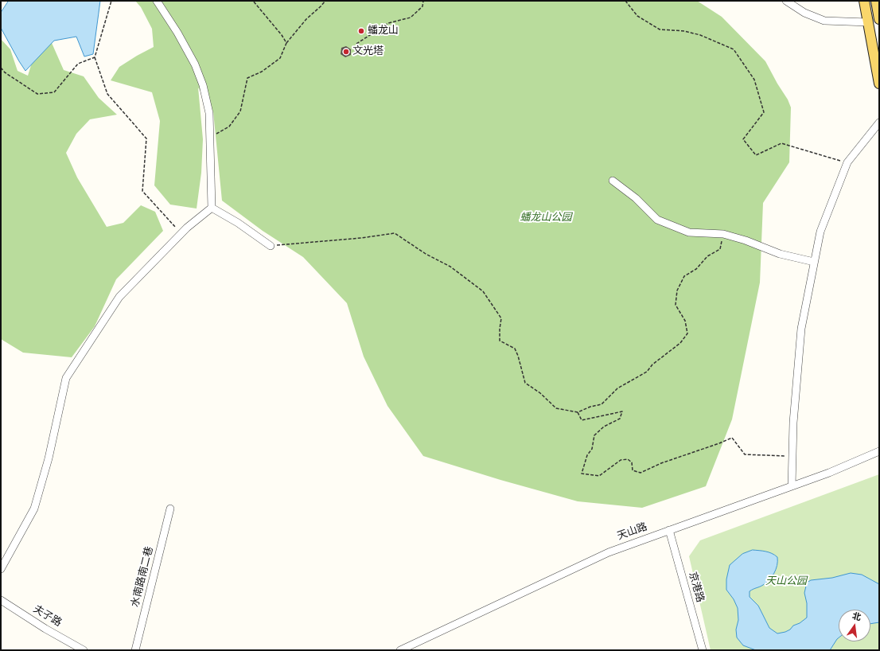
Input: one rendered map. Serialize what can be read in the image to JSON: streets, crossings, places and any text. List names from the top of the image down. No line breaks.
{"streets":{"street":["天山路","水南路南二巷","京港路","夫子路"]},"crossings":[["天山路","京港路"]],"parks":["蟠龙山公园","天山公园"],"places":["蟠龙山","文光塔"],"north":"top"}
